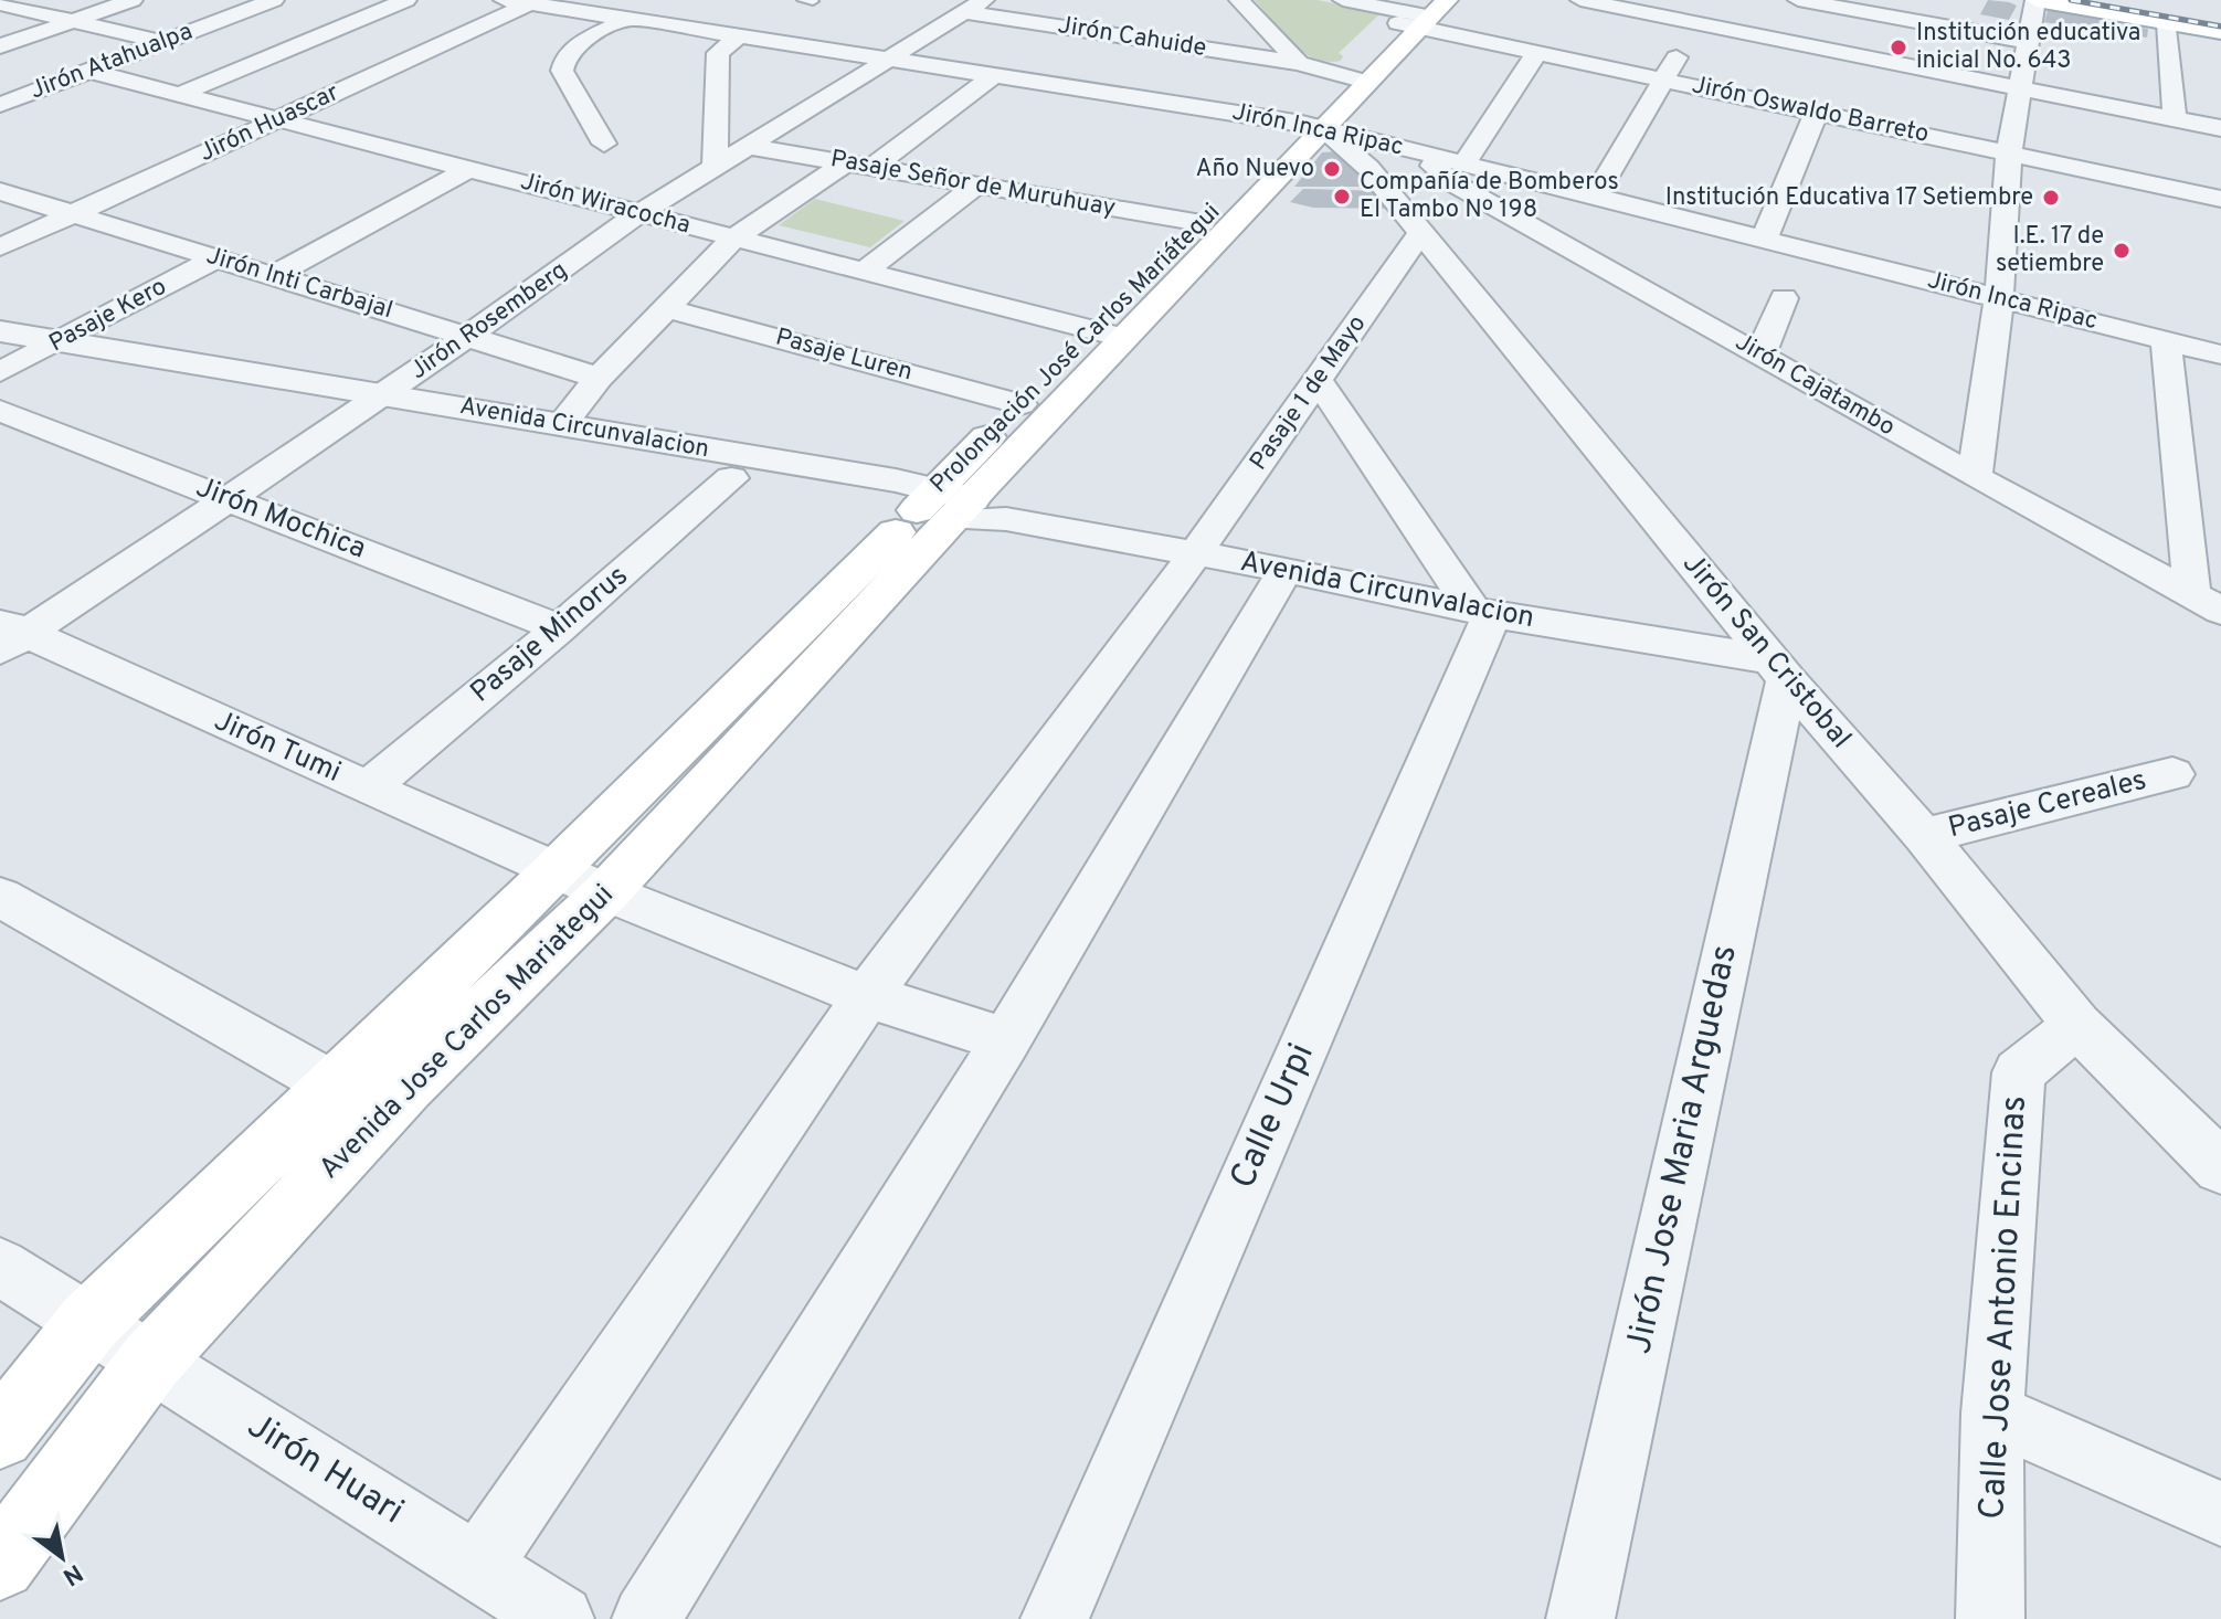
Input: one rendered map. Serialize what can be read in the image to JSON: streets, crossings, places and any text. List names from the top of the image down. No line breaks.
{"streets":{"main road":["Prolongación José Carlos Mariátegui","Avenida Jose Carlos Mariategui"],"street":["Jirón Cahuide","Jirón Atahualpa","Jirón Oswaldo Barreto","Jirón Huascar","Jirón Inca Ripac","Pasaje Señor de Muruhuay","Jirón Wiracocha","Jirón Inti Carbajal","Pasaje Kero","Jirón Rosemberg","Pasaje Luren","Jirón Cajatambo","Pasaje 1 de Mayo","Avenida Circunvalacion","Jirón Mochica","Pasaje Minorus","Jirón San Cristobal","Jirón Tumi","Pasaje Cereales","Calle Urpi","Jirón Jose Maria Arguedas","Calle Jose Antonio Encinas","Jirón Huari"]},"crossings":[["Jirón Cahuide","Jirón Rosemberg"],["Jirón Atahualpa","Jirón Wiracocha"],["Jirón Oswaldo Barreto","Prolongación José Carlos Mariátegui"],["Jirón Huascar","Jirón Inca Ripac"],["Jirón Huascar","Jirón Wiracocha"],["Jirón Huascar","Jirón Inti Carbajal"],["Jirón Inca Ripac","Jirón Rosemberg"],["Jirón Inca Ripac","Prolongación José Carlos Mariátegui"],["Jirón Inca Ripac","Jirón Cajatambo"],["Jirón Inca Ripac","Jirón San Cristobal"],["Pasaje Señor de Muruhuay","Jirón Rosemberg"],["Pasaje Señor de Muruhuay","Prolongación José Carlos Mariátegui"],["Jirón Wiracocha","Jirón Rosemberg"],["Jirón Wiracocha","Prolongación José Carlos Mariátegui"],["Jirón Inti Carbajal","Pasaje Kero"],["Jirón Inti Carbajal","Jirón Rosemberg"],["Pasaje Kero","Avenida Circunvalacion"],["Jirón Rosemberg","Avenida Circunvalacion"],["Jirón Rosemberg","Jirón Mochica"],["Jirón Rosemberg","Jirón Tumi"],["Prolongación José Carlos Mariátegui","Pasaje Luren"],["Prolongación José Carlos Mariátegui","Avenida Circunvalacion"],["Prolongación José Carlos Mariátegui","Jirón San Cristobal"],["Prolongación José Carlos Mariátegui","Avenida Jose Carlos Mariategui"],["Pasaje 1 de Mayo","Avenida Circunvalacion"],["Pasaje 1 de Mayo","Jirón San Cristobal"],["Pasaje 1 de Mayo","Jirón Tumi"],["Pasaje 1 de Mayo","Jirón Huari"],["Avenida Circunvalacion","Pasaje Minorus"],["Avenida Circunvalacion","Jirón San Cristobal"],["Avenida Circunvalacion","Avenida Jose Carlos Mariategui"],["Avenida Circunvalacion","Calle Urpi"],["Avenida Circunvalacion","Jirón Jose Maria Arguedas"],["Jirón Mochica","Pasaje Minorus"],["Pasaje Minorus","Jirón Tumi"],["Jirón San Cristobal","Pasaje Cereales"],["Jirón San Cristobal","Jirón Jose Maria Arguedas"],["Jirón San Cristobal","Calle Jose Antonio Encinas"],["Jirón Tumi","Avenida Jose Carlos Mariategui"],["Avenida Jose Carlos Mariategui","Jirón Huari"]],"places":["Institución educativa inicial No. 643","Año Nuevo","Compañía de Bomberos El Tambo Nº 198","Institución Educativa 17 Setiembre","I.E. 17 de setiembre"],"north":"bottom right"}
